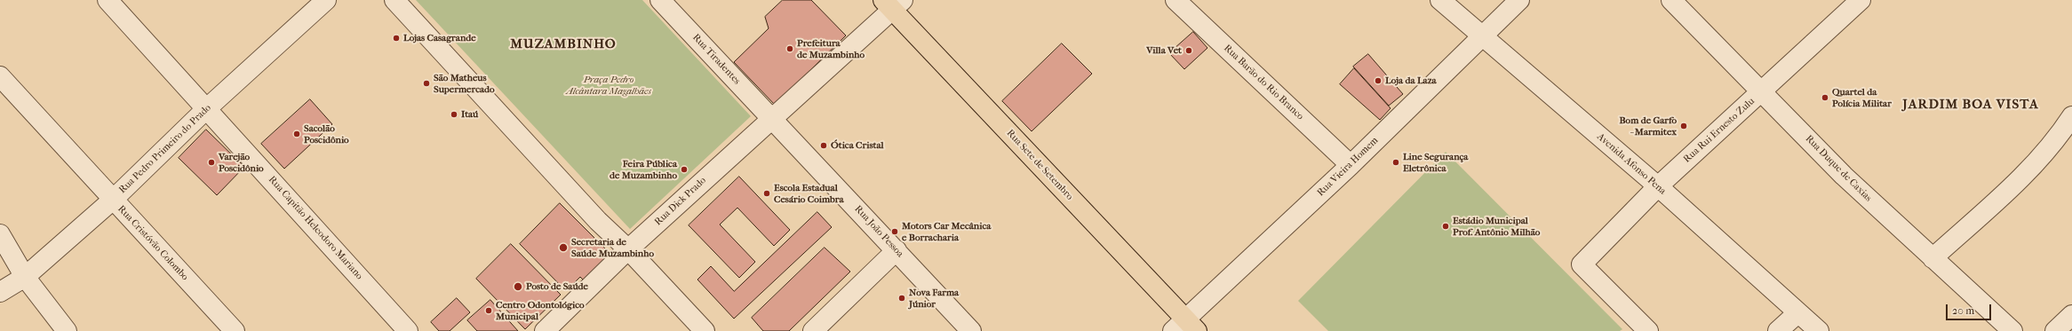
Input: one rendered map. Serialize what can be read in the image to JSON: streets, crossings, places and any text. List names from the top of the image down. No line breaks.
{"streets":{"main road":["Rua Sete de Setembro"],"street":["Rua Tiradentes","Rua Barão do Rio Branco","Rua Rui Ernesto Zulu","Rua Pedro Primeiro do Prado","Avenida Afonso Pena","Rua Vieira Homem","Rua Duque de Caxias","Rua Dick Prado","Rua Capitão Heleodoro Mariano","Rua João Pessoa","Rua Cristóvão Colombo"]},"crossings":[["Rua Tiradentes","Rua Dick Prado"],["Rua Tiradentes","Rua João Pessoa"],["Rua Barão do Rio Branco","Rua Vieira Homem"],["Rua Rui Ernesto Zulu","Avenida Afonso Pena"],["Rua Rui Ernesto Zulu","Rua Duque de Caxias"],["Rua Pedro Primeiro do Prado","Rua Capitão Heleodoro Mariano"],["Rua Pedro Primeiro do Prado","Rua Cristóvão Colombo"],["Avenida Afonso Pena","Rua Vieira Homem"],["Rua Sete de Setembro","Rua Vieira Homem"],["Rua Sete de Setembro","Rua Dick Prado"],["Rua Dick Prado","Rua João Pessoa"]],"districts":["MUZAMBINHO","JARDIM BOA VISTA"],"parks":["Praça Pedro Alcântara Magalhães"],"places":["Lojas Casagrande","Prefeitura de Muzambinho","Villa Vet","Loja da Laza","São Matheus Supermercado","Quartel da Polícia Militar","Itaú","Bom de Garfo - Marmitex","Sacolão Poscidônio","Ótica Cristal","Varejão Poscidônio","Line Segurança Eletrônica","Feira Pública de Muzambinho","Escola Estadual Cesário Coimbra","Estádio Municipal Prof. Antônio Milhão","Motors Car Mecânica e Borracharia","Secretaria de Saúde Muzambinho","Posto de Saúde","Nova Farma Júnior","Centro Odontológico Municipal"],"scale_bar":"20 m"}
